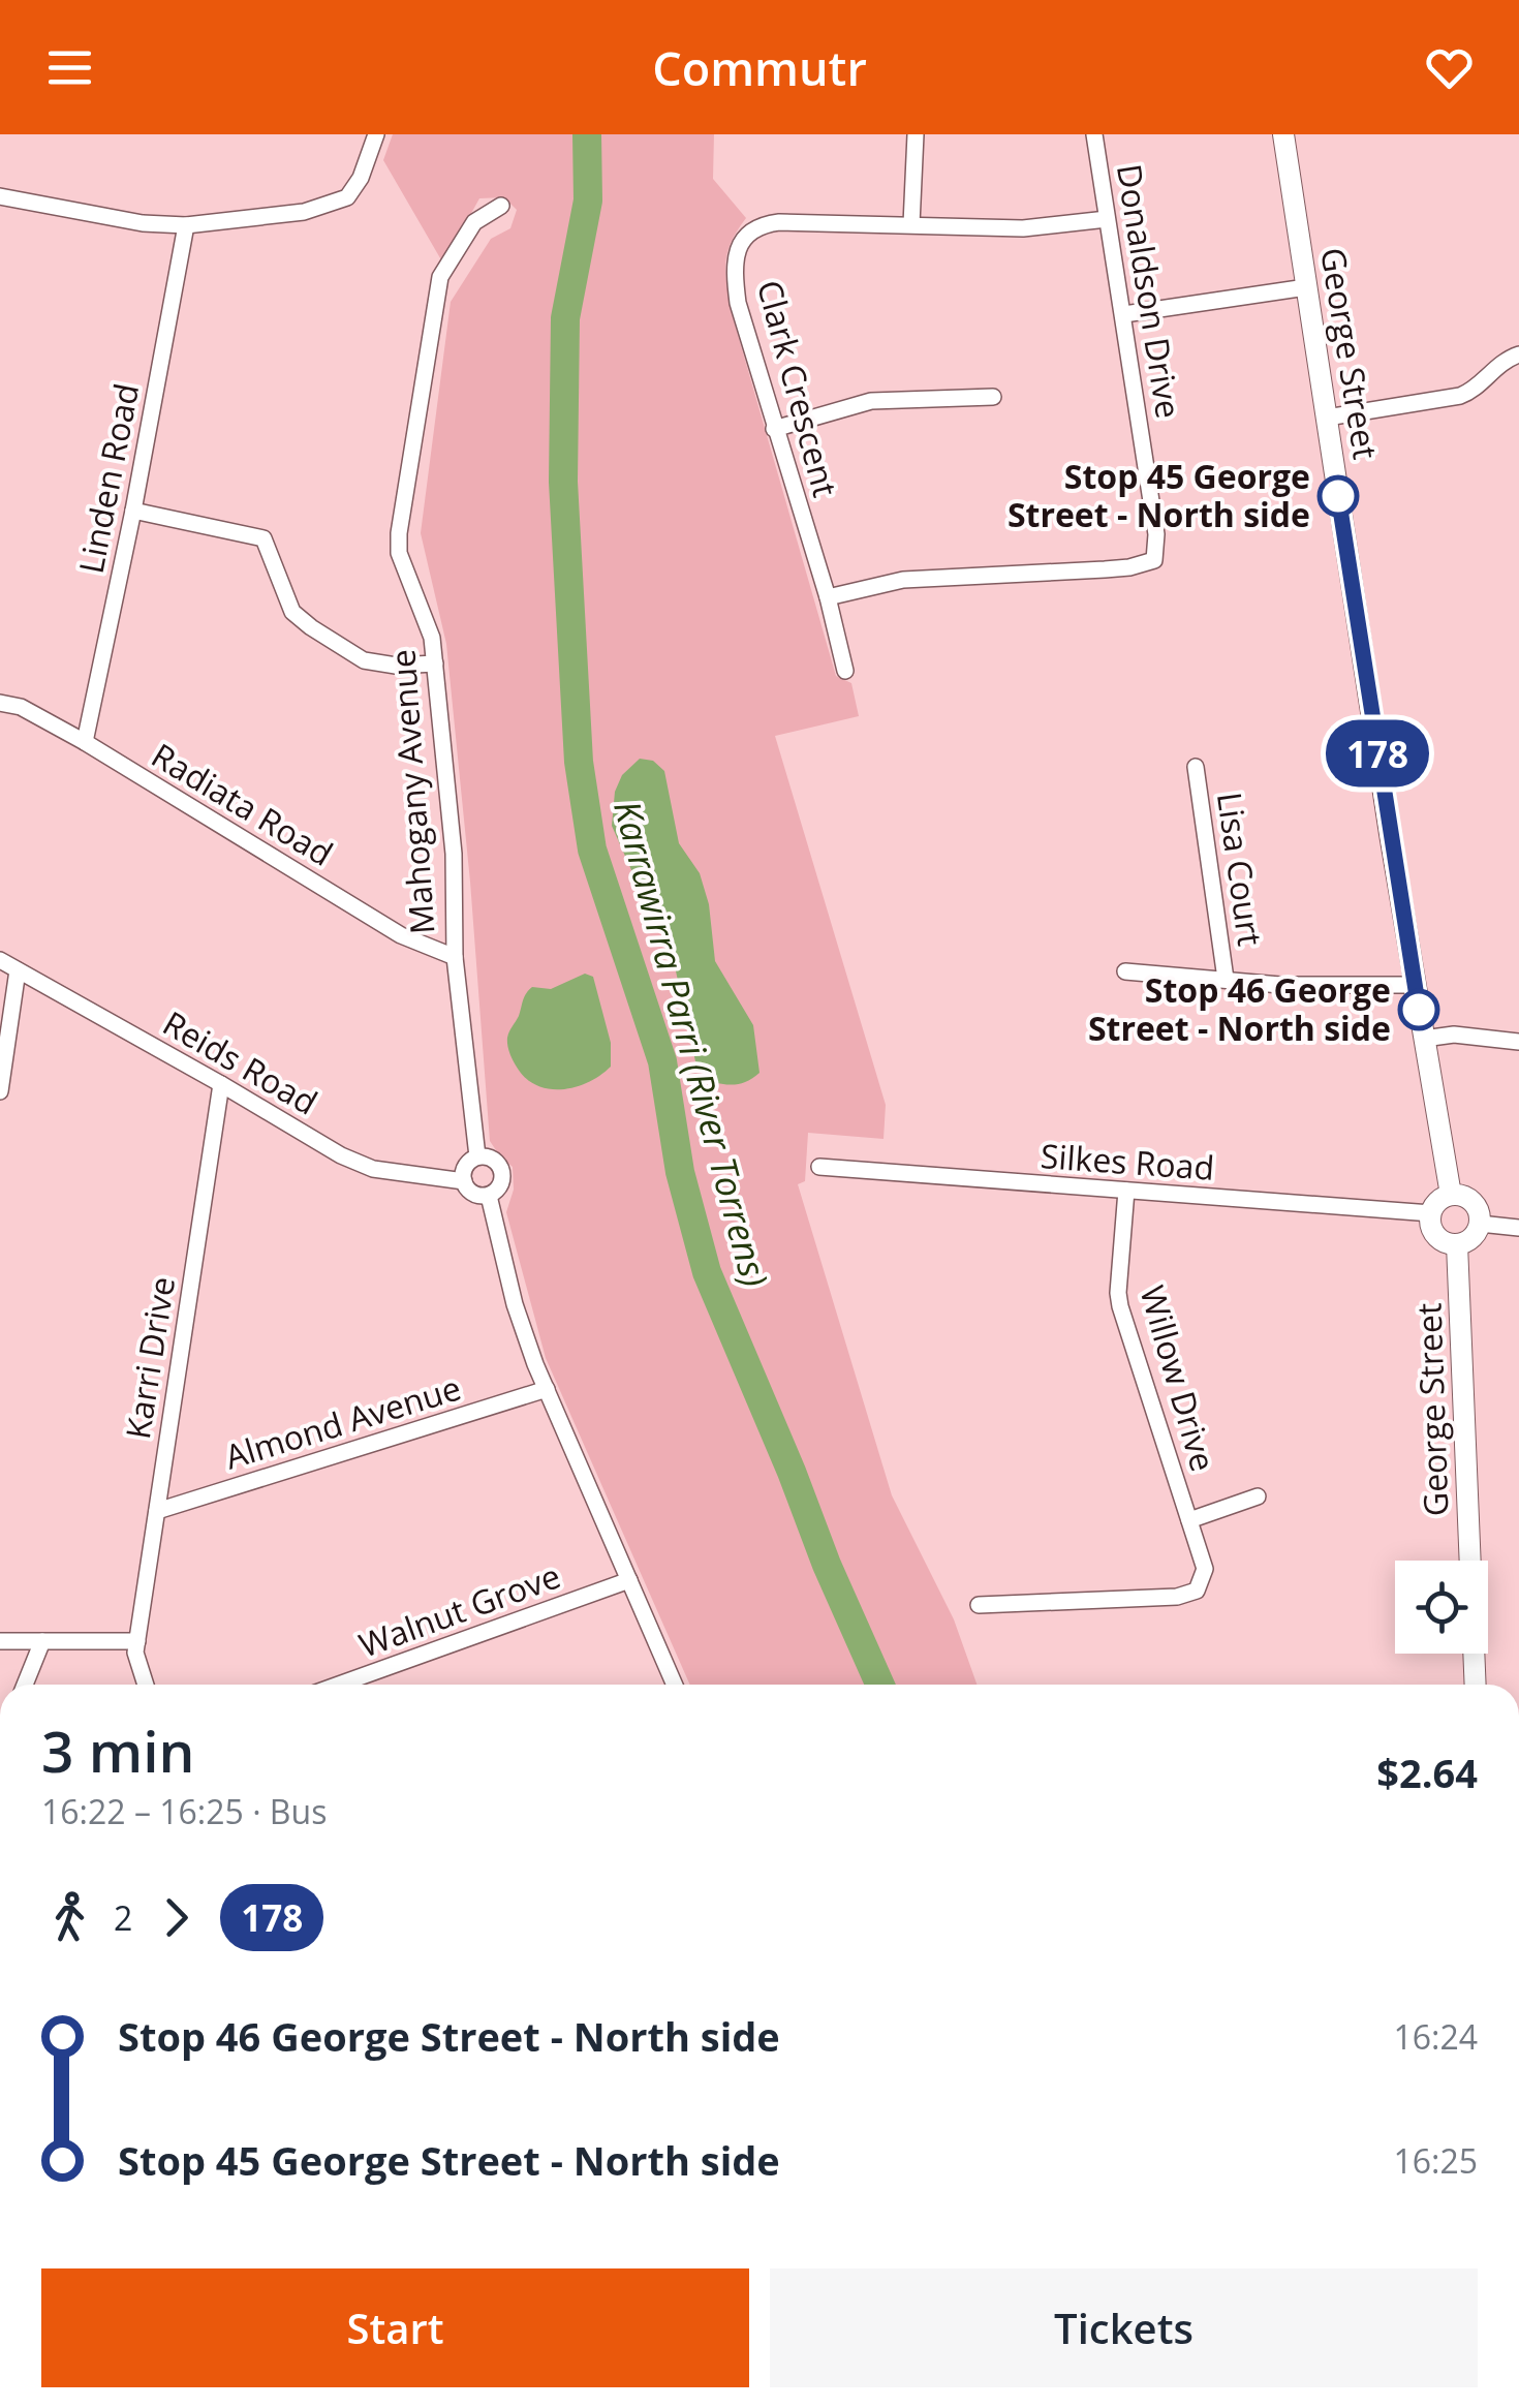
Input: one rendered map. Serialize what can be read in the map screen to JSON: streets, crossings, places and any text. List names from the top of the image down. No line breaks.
{"streets":{"street":["Donaldson Drive","George Street","Clark Crescent","Linden Road","Mahogany Avenue","Radiata Road","Lisa Court","Reids Road","Silkes Road","Karri Drive","Willow Drive","Almond Avenue","Walnut Grove"]},"crossings":[["Donaldson Drive","Clark Crescent"],["George Street","Silkes Road"],["Linden Road","Radiata Road"],["Mahogany Avenue","Radiata Road"],["Mahogany Avenue","Reids Road"],["Reids Road","Karri Drive"],["Silkes Road","Willow Drive"],["Karri Drive","Almond Avenue"]],"water":["Karrawirra Parri (River Torrens)"],"places":["Stop 45 George Street - North side","Stop 46 George Street - North side"],"lines":["bus line 178"],"page":{"header":"Commutr","on_map":"178","heading":["3 min","16:22 – 16:25 · Bus","$2.64"],"legs":["2","178"],"list":[{"name":"Stop 46 George Street - North side","value":"16:24"},{"name":"Stop 45 George Street - North side","value":"16:25"}],"buttons":["Start","Tickets"]}}
